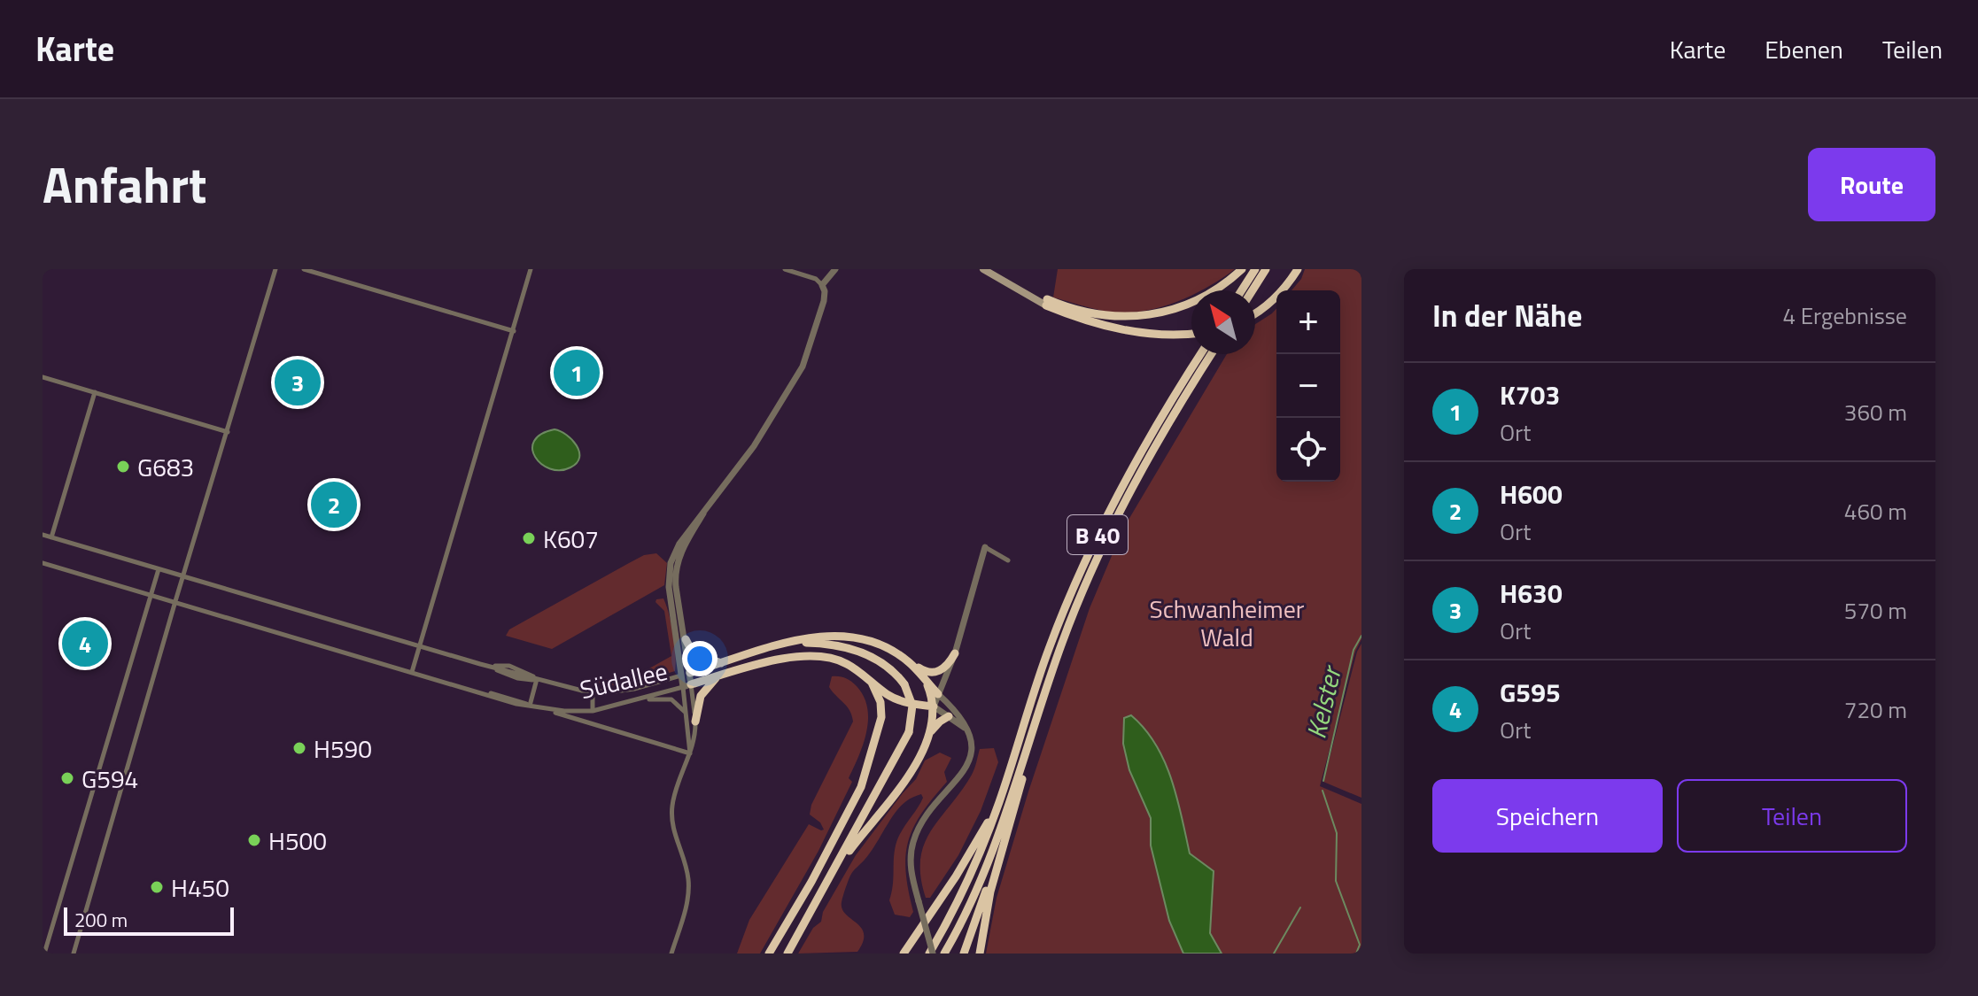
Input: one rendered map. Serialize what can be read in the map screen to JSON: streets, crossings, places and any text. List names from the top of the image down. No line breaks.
{"streets":{"highway":["B 40","Südallee"]},"water":["Kelster"],"parks":["Schwanheimer Wald"],"places":["G683","K607","H590","G594","H500","H450"],"scale_bar":"200 m","north":"top left","page":{"header":"Karte","nav":["Karte","Ebenen","Teilen"],"title":"Anfahrt","buttons":["Route",["Speichern","Teilen"]],"heading":["In der Nähe","4 Ergebnisse"],"map_buttons":["+","−"],"pins":["1","3","2","4"],"list":[{"mark":"1","name":"K703","note":"Ort","value":"360 m"},{"mark":"2","name":"H600","note":"Ort","value":"460 m"},{"mark":"3","name":"H630","note":"Ort","value":"570 m"},{"mark":"4","name":"G595","note":"Ort","value":"720 m"}],"scale":"200 m"}}
